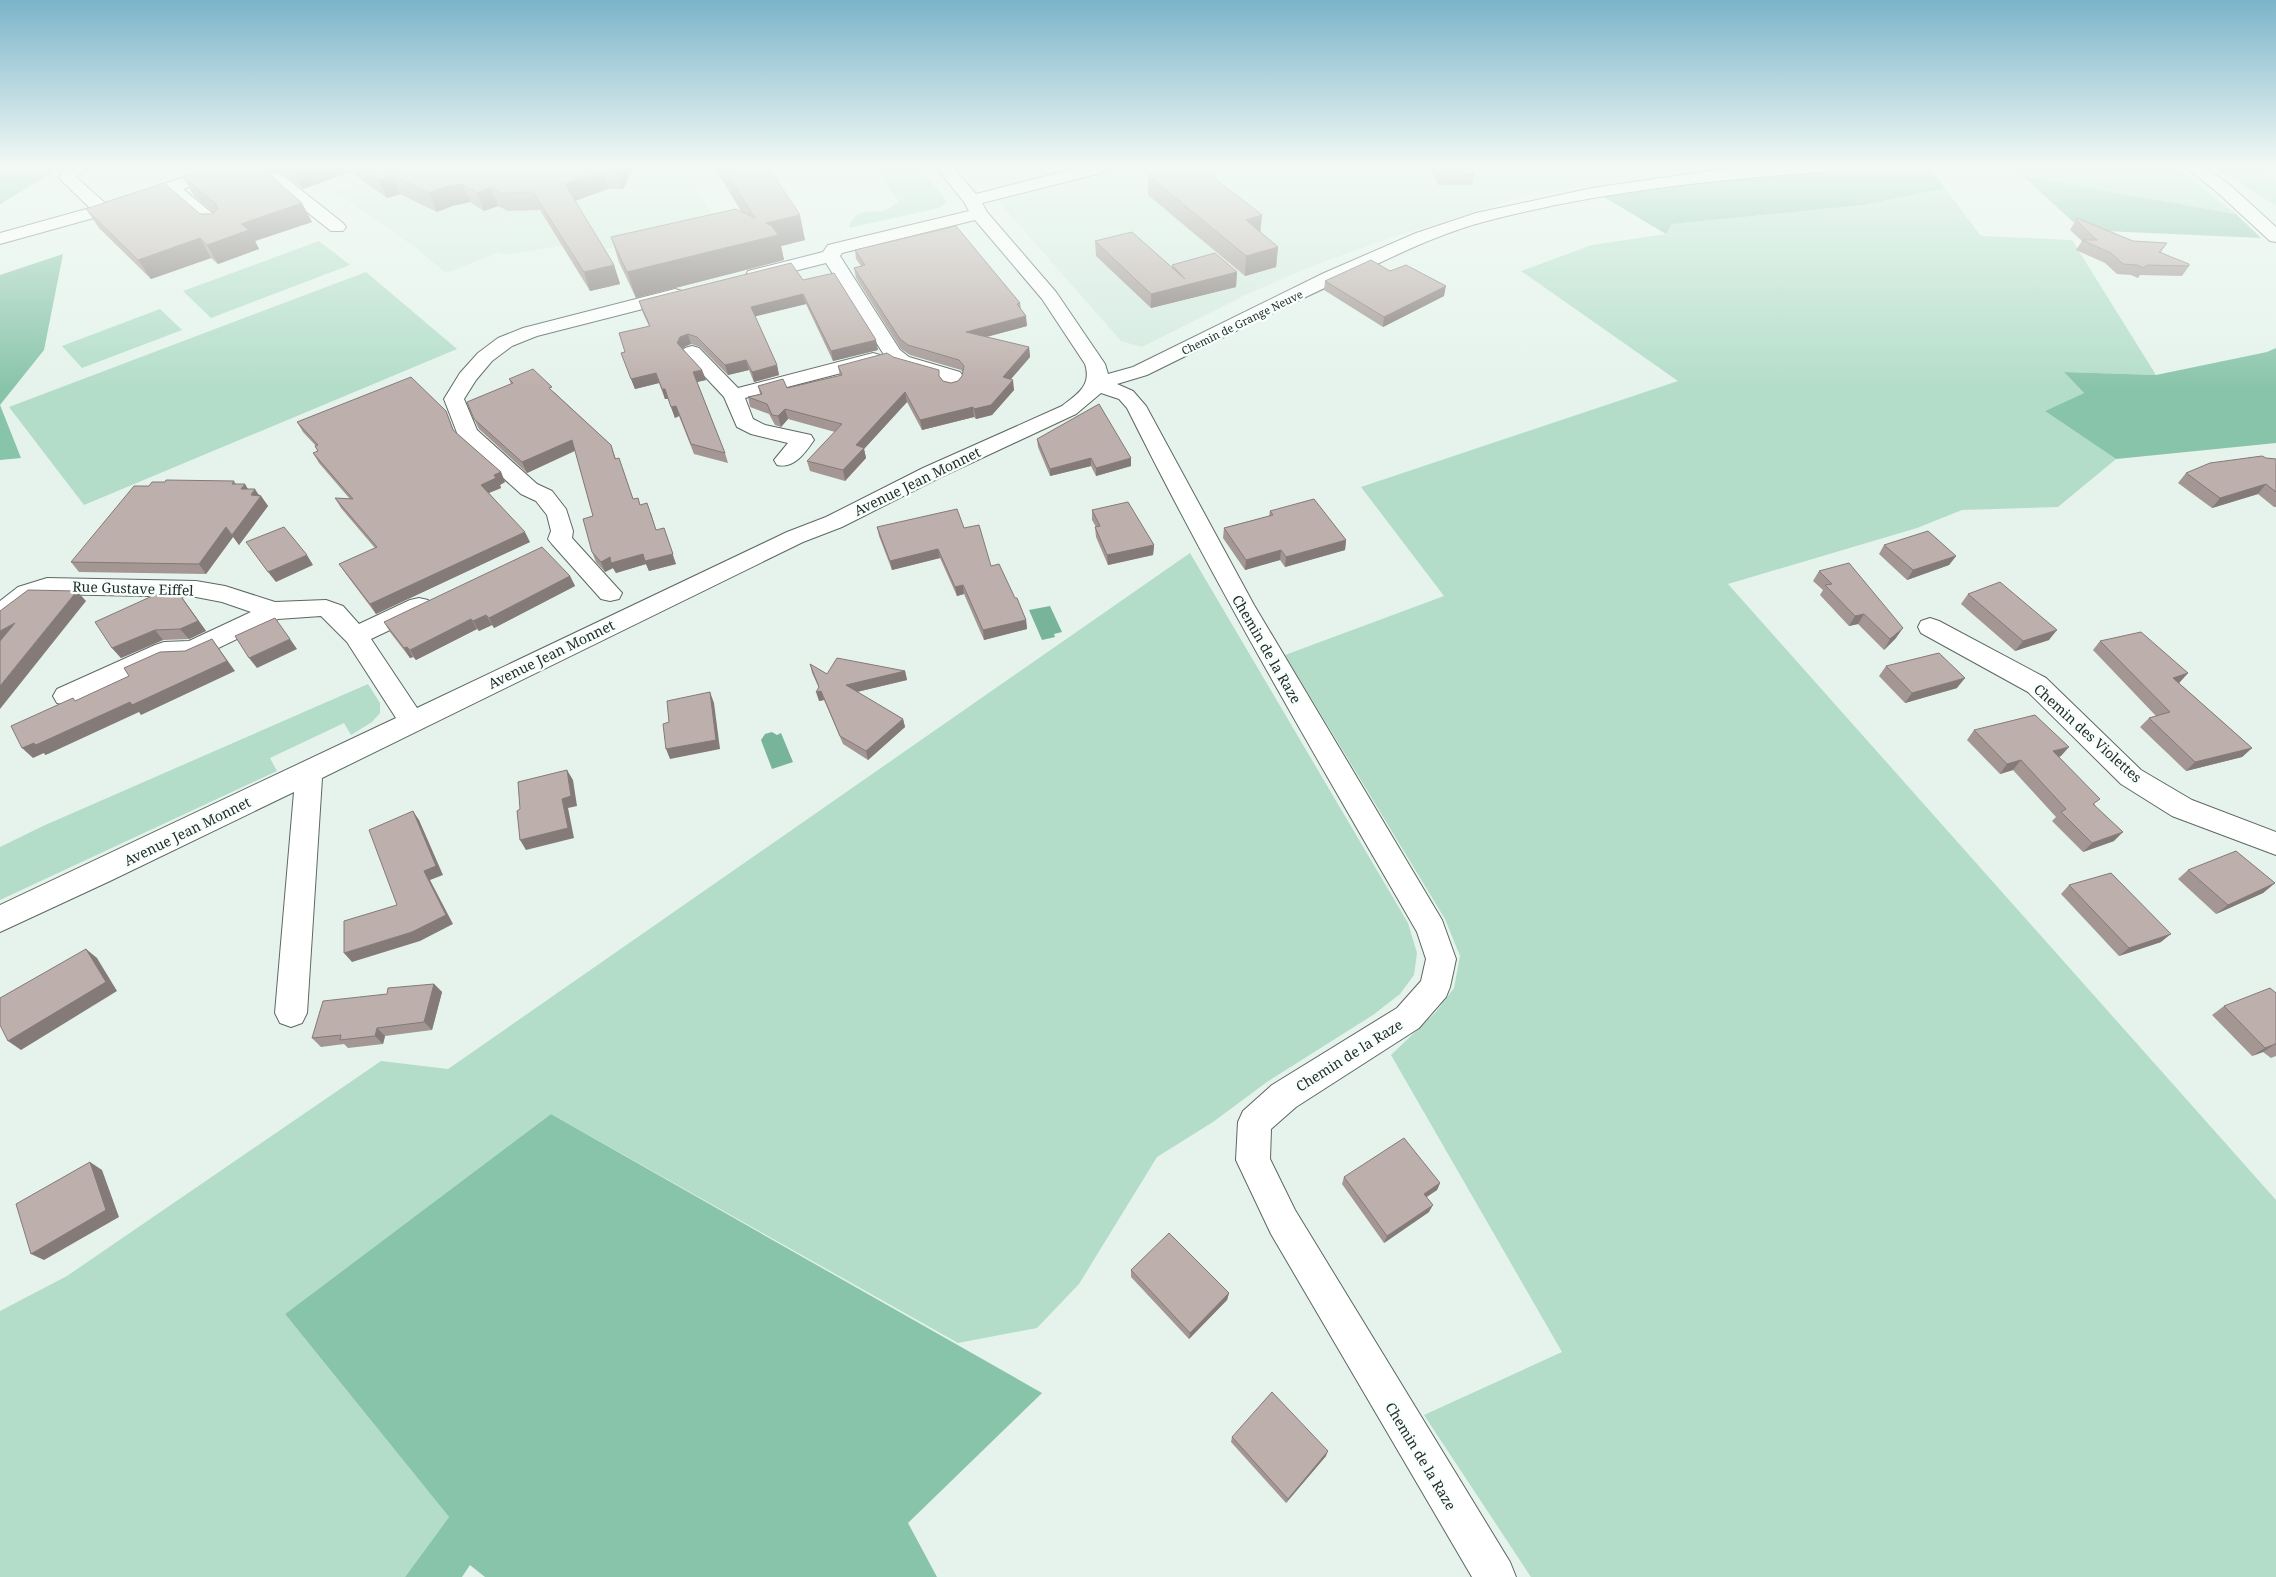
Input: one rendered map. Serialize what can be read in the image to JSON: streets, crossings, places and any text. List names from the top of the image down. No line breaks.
{"streets":{"street":["Chemin de Grange Neuve","Avenue Jean Monnet","Rue Gustave Eiffel","Chemin de la Raze","Chemin des Violettes"]},"crossings":[["Chemin de Grange Neuve","Avenue Jean Monnet"],["Chemin de Grange Neuve","Chemin de la Raze"],["Avenue Jean Monnet","Rue Gustave Eiffel"],["Avenue Jean Monnet","Chemin de la Raze"]]}
